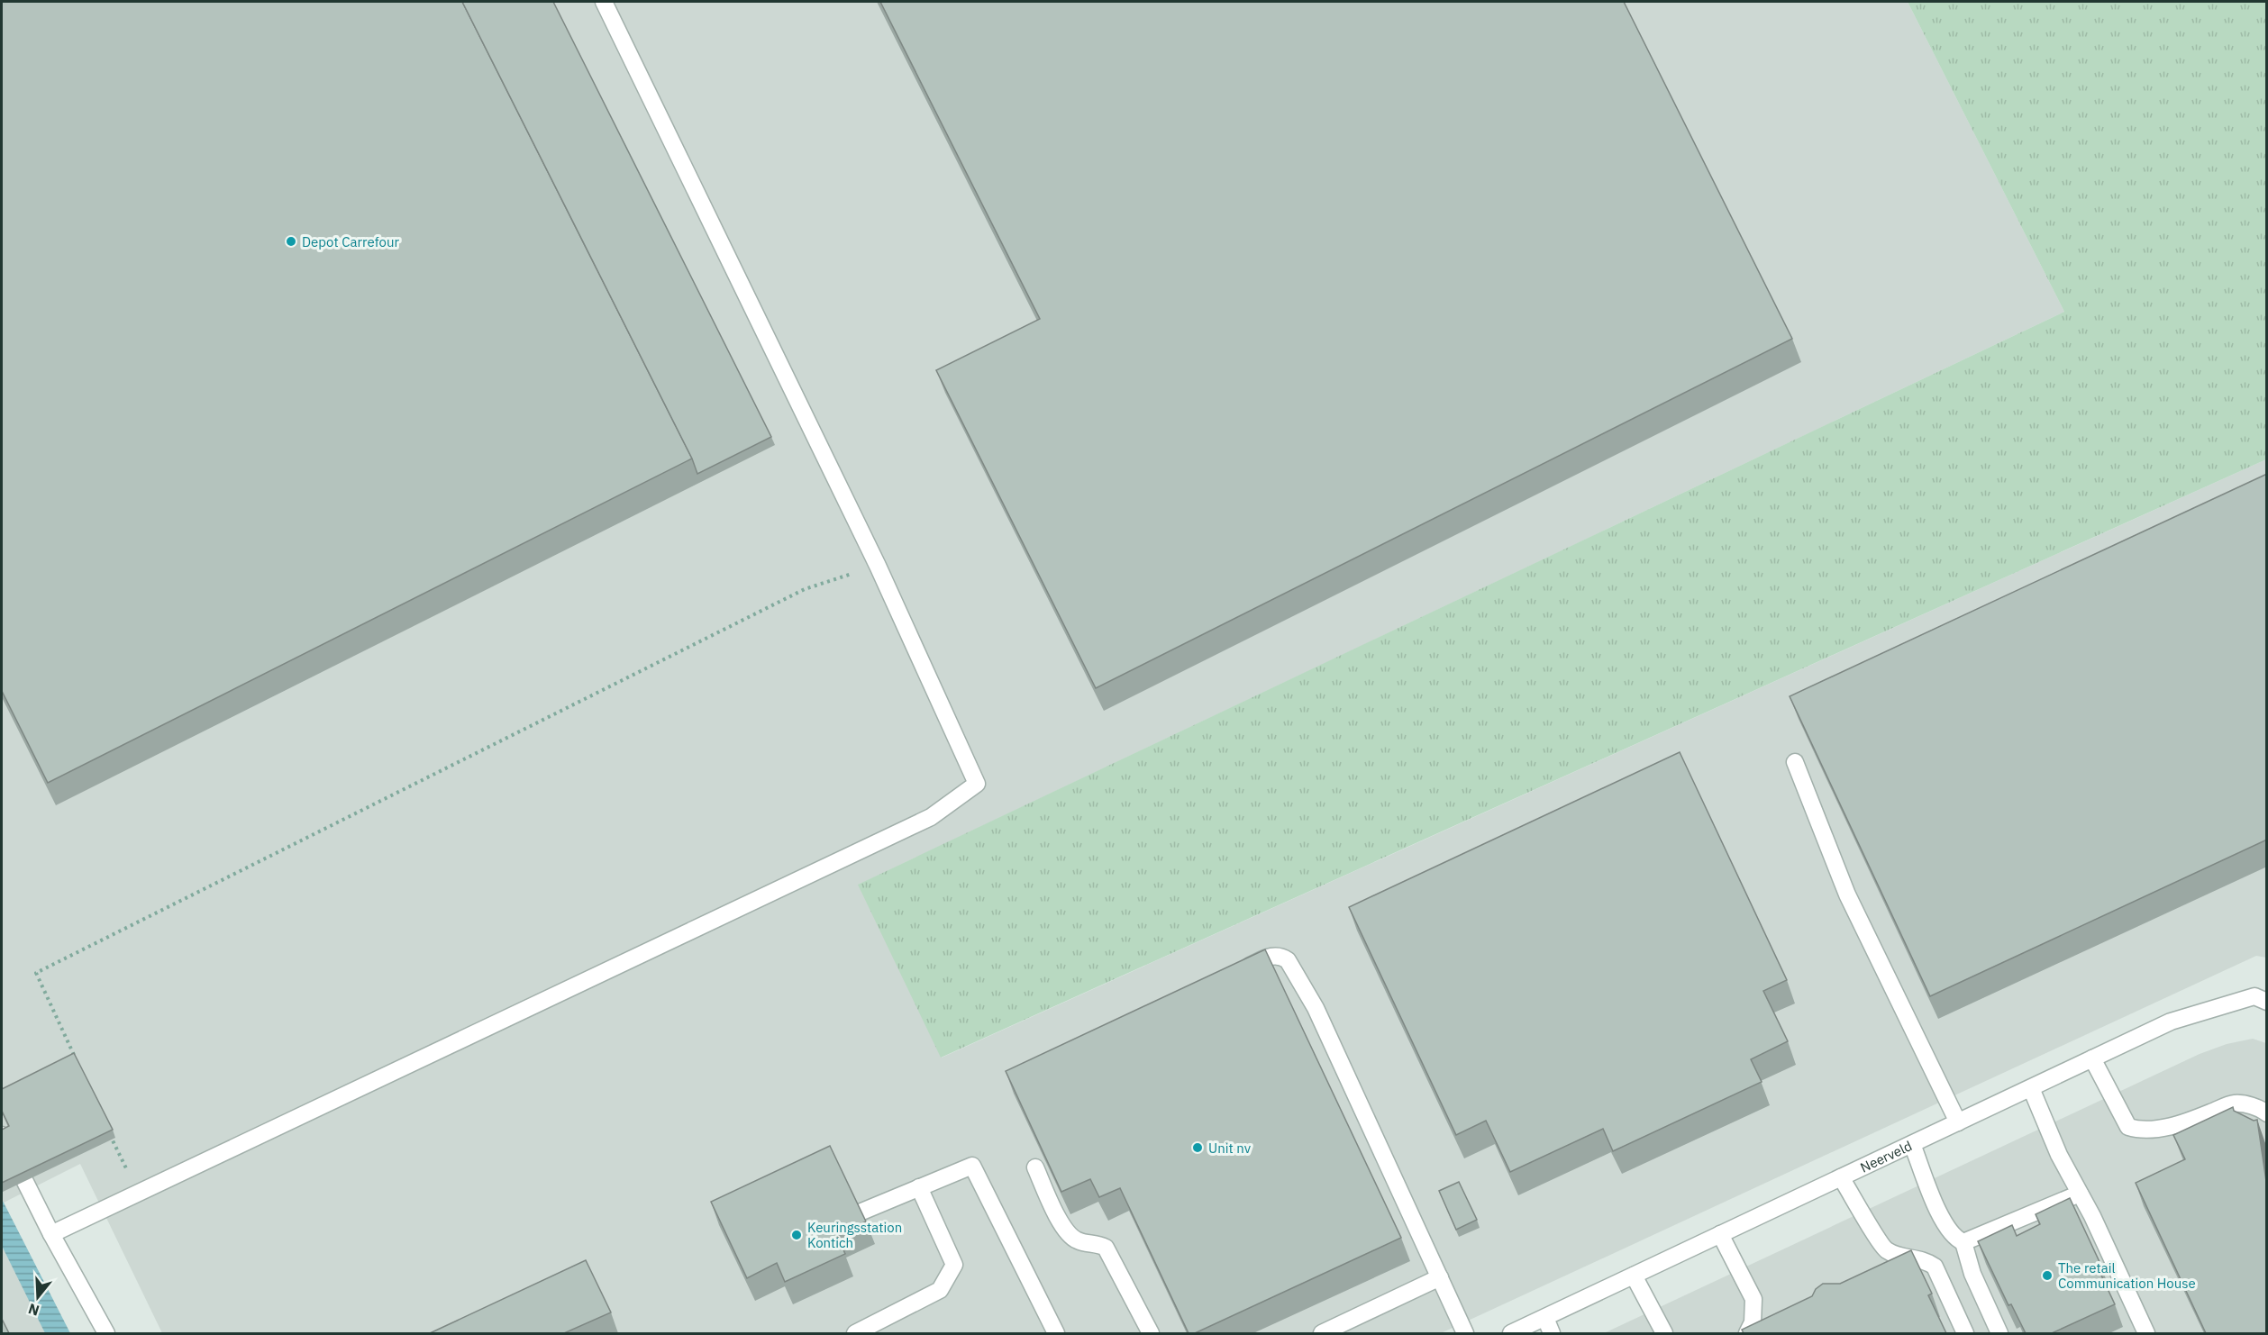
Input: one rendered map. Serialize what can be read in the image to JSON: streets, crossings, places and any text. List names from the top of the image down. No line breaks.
{"streets":{"street":["Neerveld"]},"places":["Depot Carrefour","Unit nv","Keuringsstation Kontich","The retail Communication House"],"north":"bottom"}
